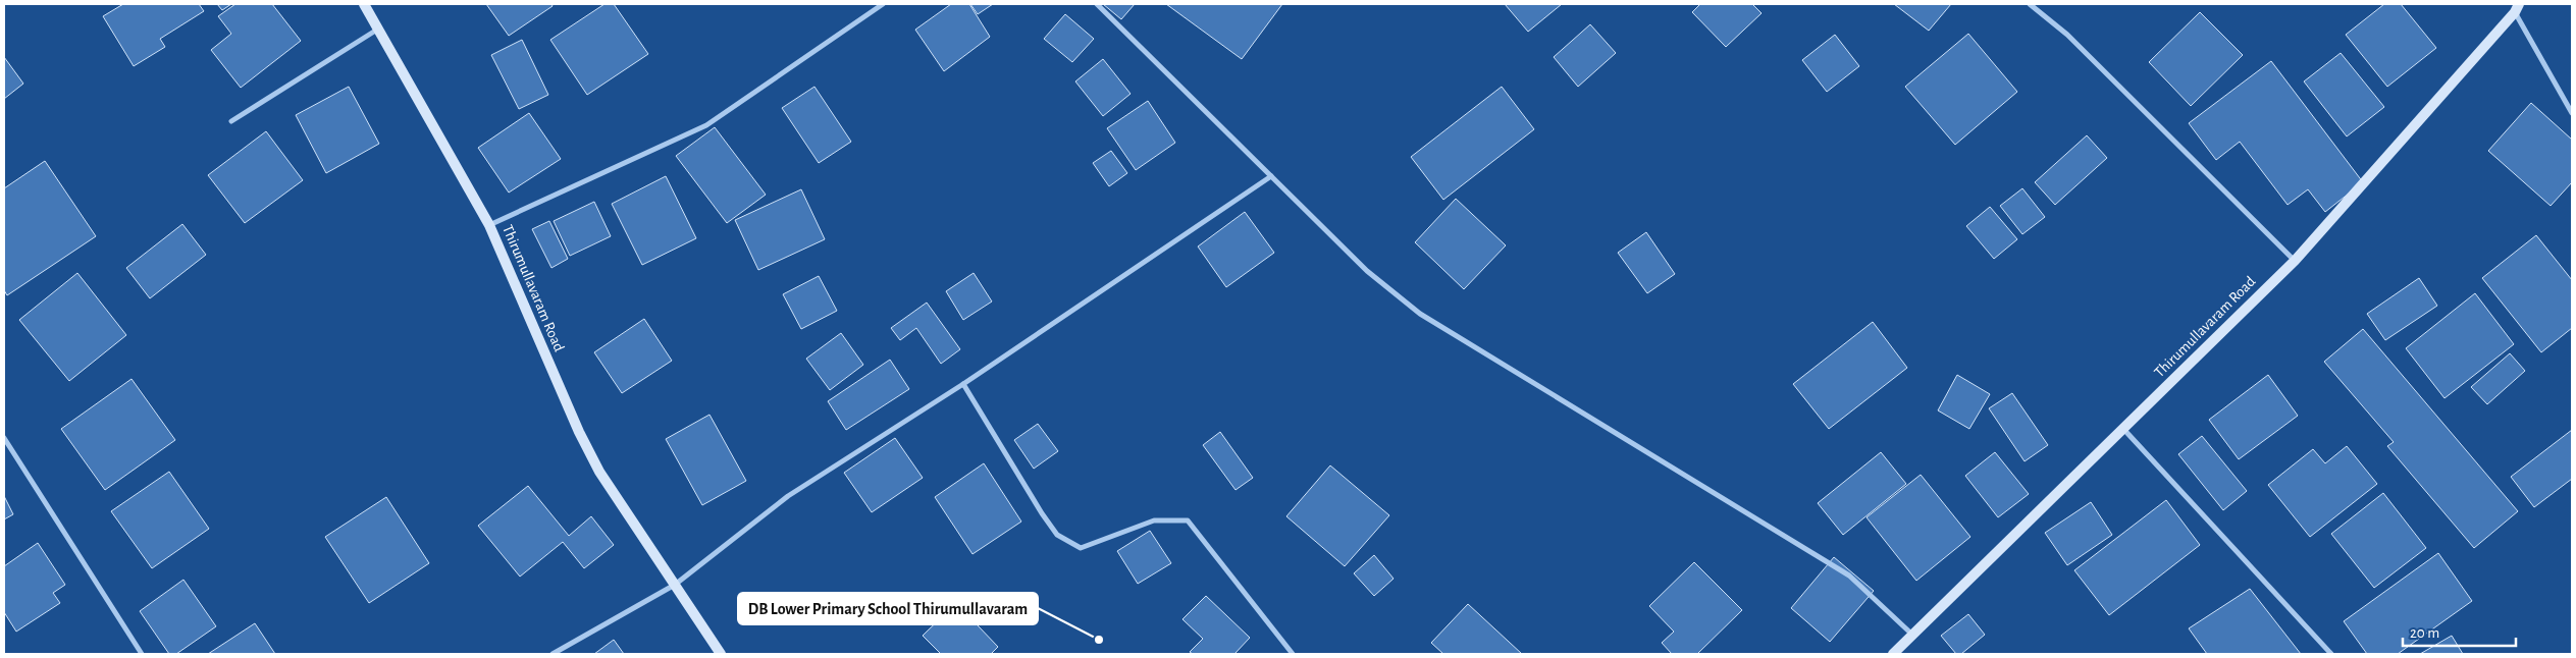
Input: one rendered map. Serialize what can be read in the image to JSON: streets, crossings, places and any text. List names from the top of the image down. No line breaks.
{"streets":{"street":["Thirumullavaram Road"]},"places":["DB Lower Primary School Thirumullavaram"],"scale_bar":"20 m"}
